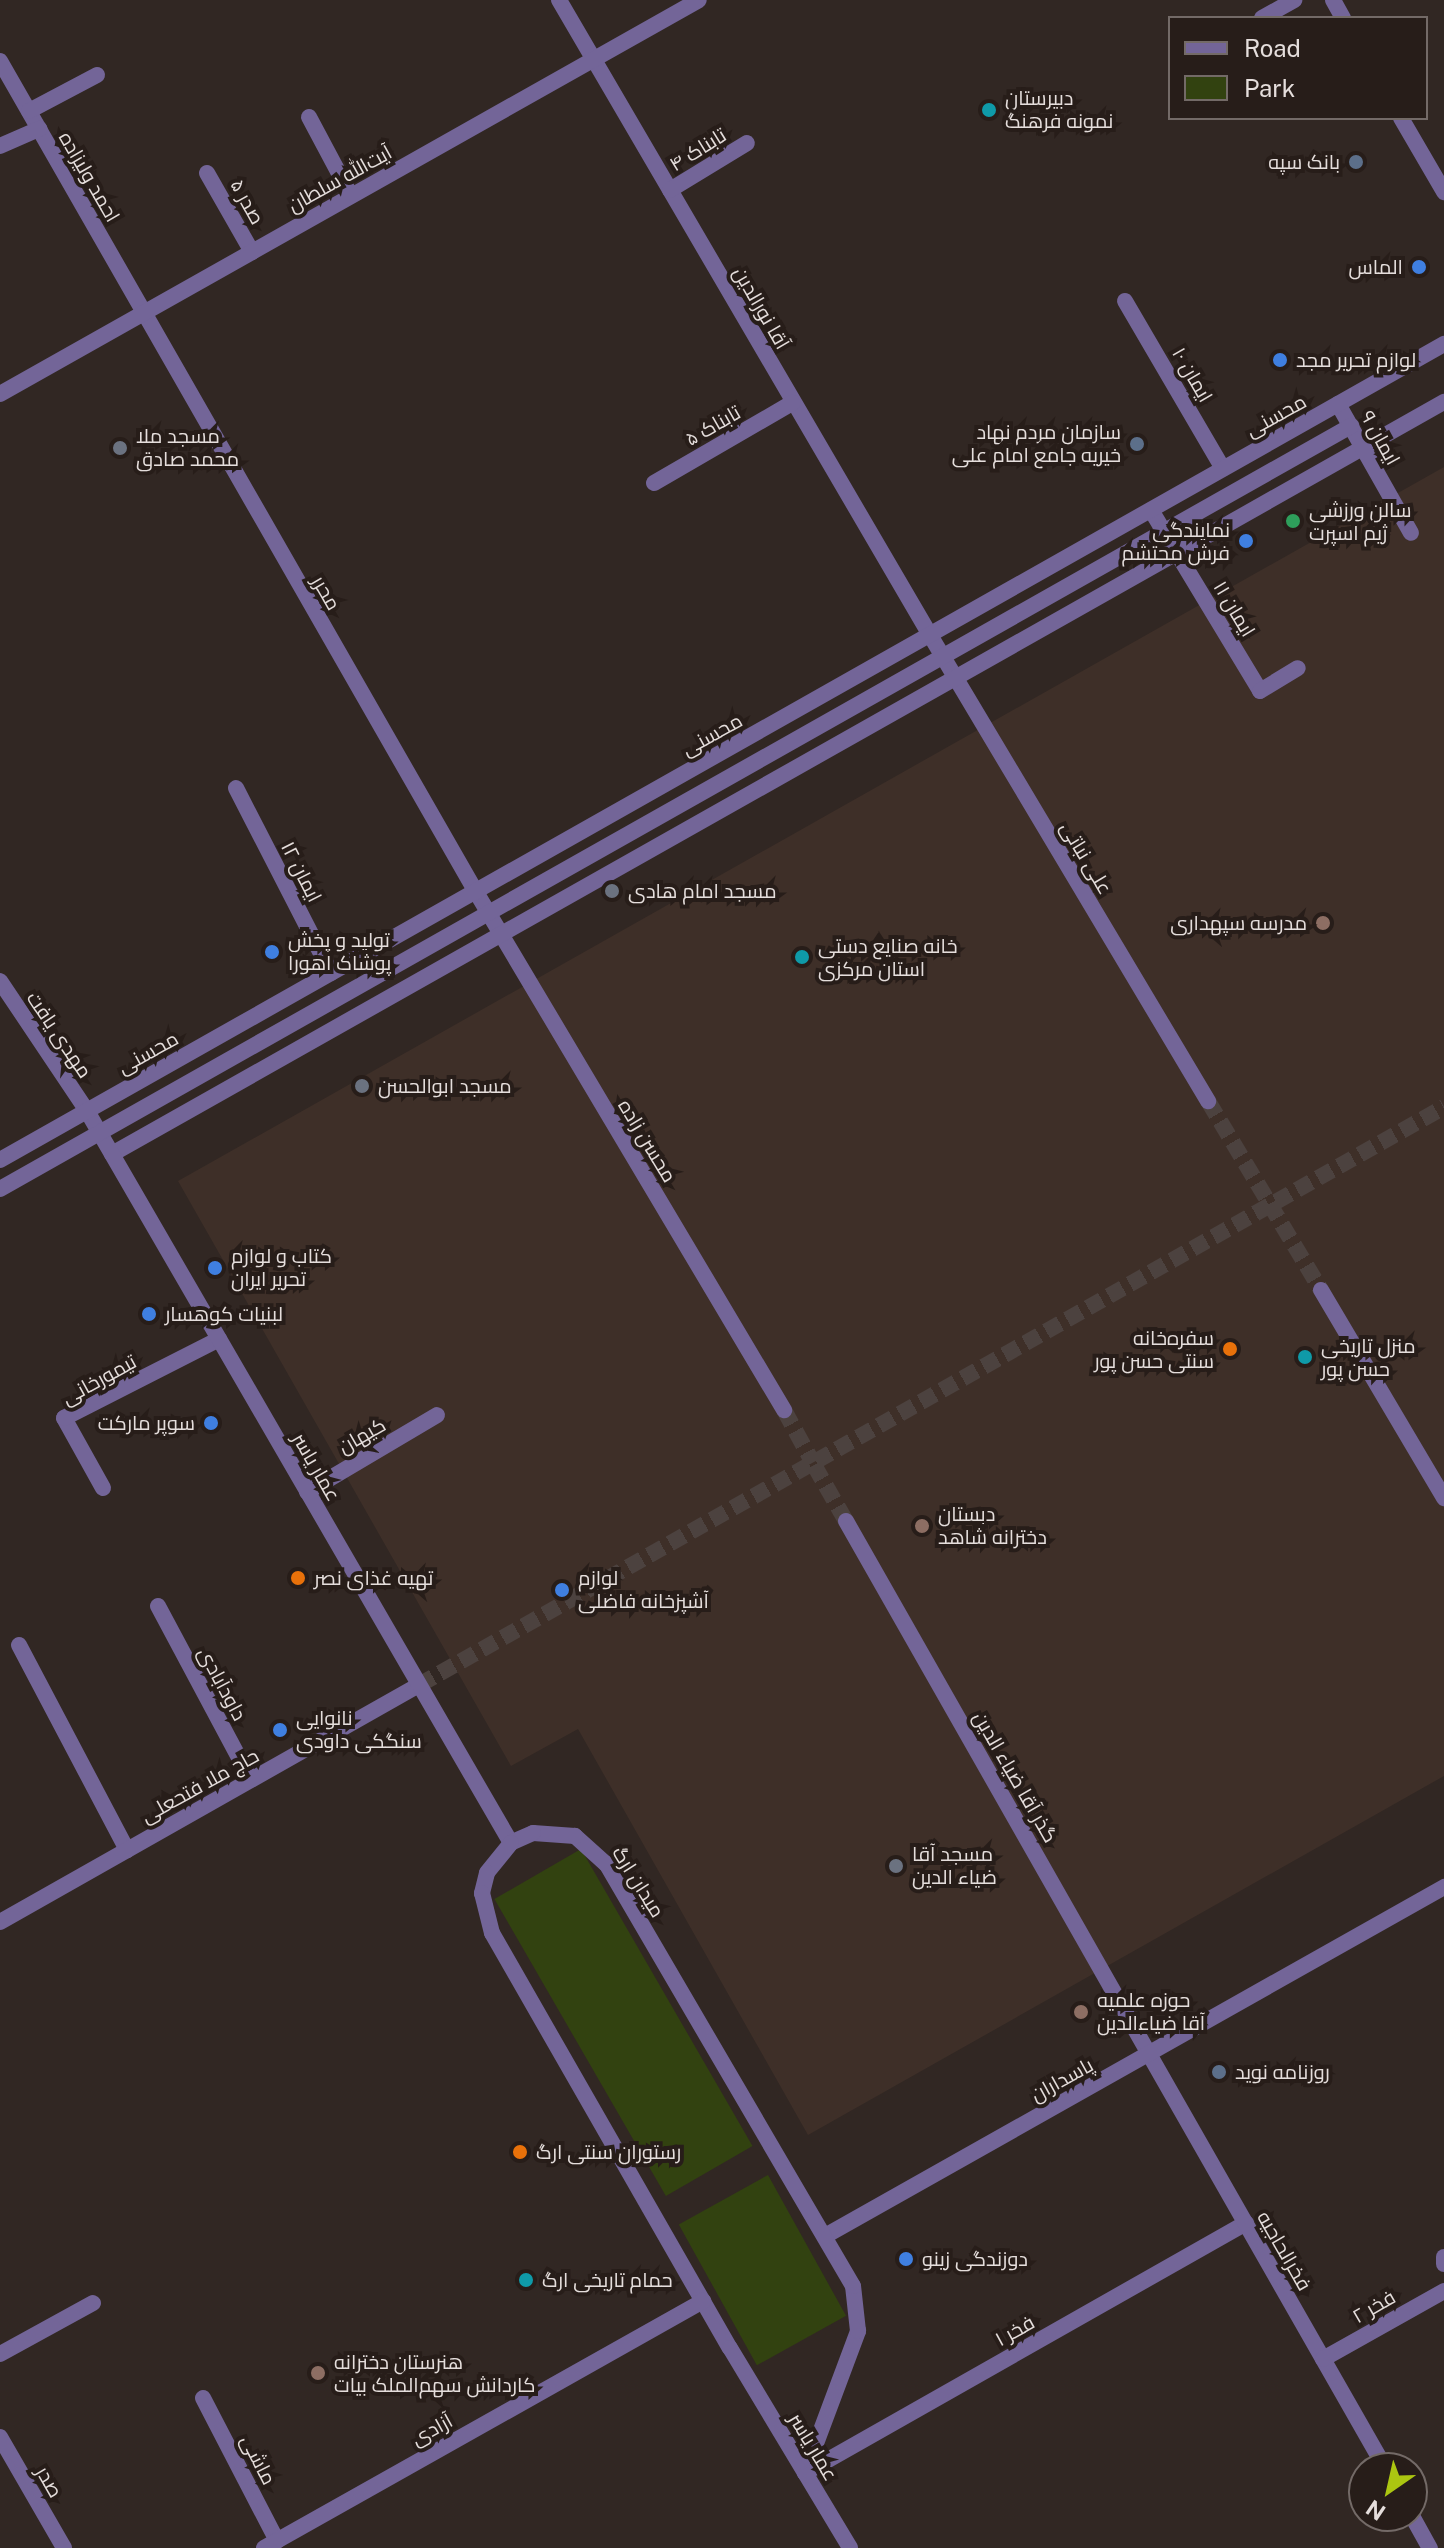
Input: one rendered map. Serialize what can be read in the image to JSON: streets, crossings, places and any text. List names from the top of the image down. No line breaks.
{"streets":{"street":["تابناک ۴","احمد ولیزاده","آیت‌الله سلطان","صدر ۵","آقا نورالدین","ایمان ۱۰","محسنی","تابناک ۵","ایمان ۹","محرر","ایمان ۱۱","علی نباتی","ایمان ۱۲","مهدی یافت","محسن زاده","تیمورخانی","کیهان","عمار یاسر","داودآبادی","گذر آقا ضیاء الدین","حاج ملا فتحعلی","میدان ارگ","پاسداران","فخرالحاجیه","فخر ۲","فخر ۱","آزادی","ماشی","صدر"]},"crossings":[["تابناک ۴","آقا نورالدین"],["احمد ولیزاده","آیت‌الله سلطان"],["احمد ولیزاده","محرر"],["آیت‌الله سلطان","صدر ۵"],["آیت‌الله سلطان","آقا نورالدین"],["آیت‌الله سلطان","محرر"],["آقا نورالدین","محسنی"],["آقا نورالدین","تابناک ۵"],["آقا نورالدین","علی نباتی"],["ایمان ۱۰","محسنی"],["محسنی","ایمان ۹"],["محسنی","محرر"],["محسنی","ایمان ۱۱"],["محسنی","علی نباتی"],["محسنی","ایمان ۱۲"],["محسنی","مهدی یافت"],["محسنی","محسن زاده"],["محسنی","عمار یاسر"],["محرر","محسن زاده"],["مهدی یافت","عمار یاسر"],["تیمورخانی","عمار یاسر"],["کیهان","عمار یاسر"],["عمار یاسر","حاج ملا فتحعلی"],["عمار یاسر","میدان ارگ"],["عمار یاسر","فخر ۱"],["عمار یاسر","آزادی"],["داودآبادی","حاج ملا فتحعلی"],["گذر آقا ضیاء الدین","پاسداران"],["گذر آقا ضیاء الدین","فخرالحاجیه"],["میدان ارگ","پاسداران"],["میدان ارگ","فخر ۱"],["پاسداران","فخرالحاجیه"],["فخرالحاجیه","فخر ۲"],["فخرالحاجیه","فخر ۱"],["آزادی","ماشی"]],"places":["دبیرستان نمونه فرهنگ","بانک سپه","الماس","لوازم تحریر مجد","سازمان مردم نهاد خیریه جامع امام علی","مسجد ملا محمد صادق","سالن ورزشی ژیم اسپرت","نمایندگی فرش محتشم","مسجد امام هادی","مدرسه سپهداری","تولید و پخش پوشاک اهورا","خانه صنایع دستی استان مرکزی","مسجد ابوالحسن","کتاب و لوازم تحریر ایران","لبنیات کوهسار","سفره‌خانه سنتی حسن پور","منزل تاریخی حسن پور","سوپر مارکت","دبستان دخترانه شاهد","تهیه غذای نصر","لوازم آشپزخانه فاضلی","نانوایی سنگکی داودی","مسجد آقا ضیاء الدین","حوزه علمیه آقا ضیاءالدین","روزنامه نوید","رستوران سنتی ارگ","دوزندگی زینو","حمام تاریخی ارگ","هنرستان دخترانه کاردانش سهم‌الملک بیات"],"legend":["Road","Park"],"north":"bottom left"}
